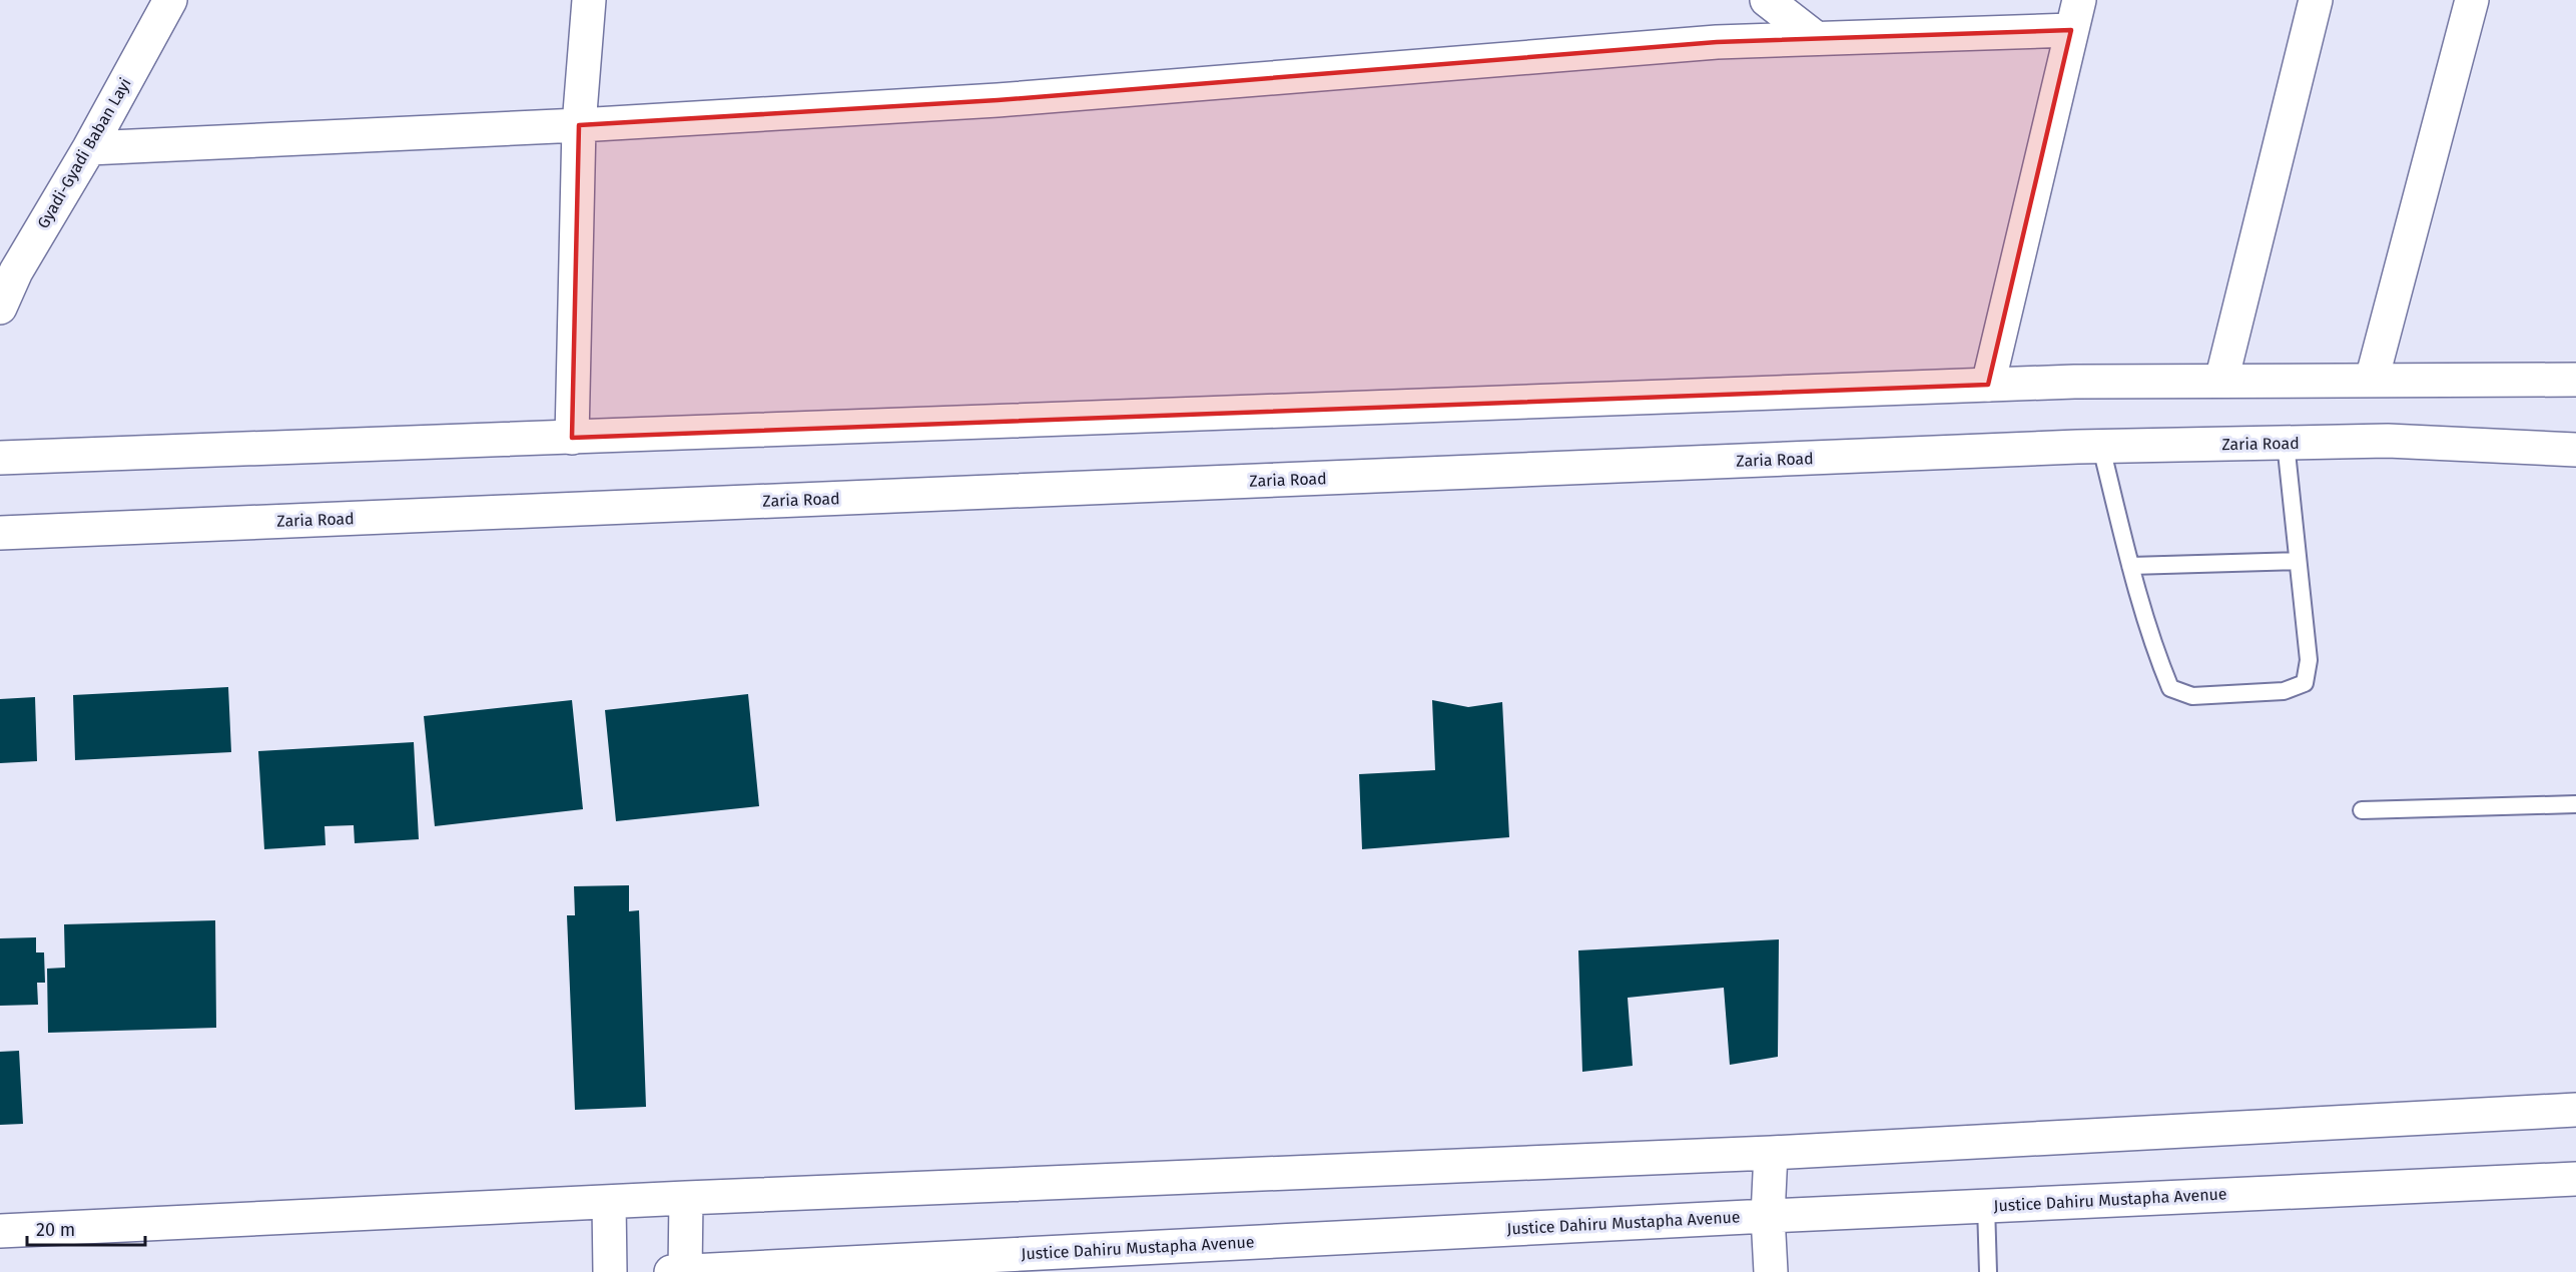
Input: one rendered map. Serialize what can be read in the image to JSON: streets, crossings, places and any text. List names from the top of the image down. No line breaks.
{"streets":{"main road":["Gyadi-Gyadi Baban Layi","Zaria Road","Justice Dahiru Mustapha Avenue"]},"scale_bar":"20 m"}
